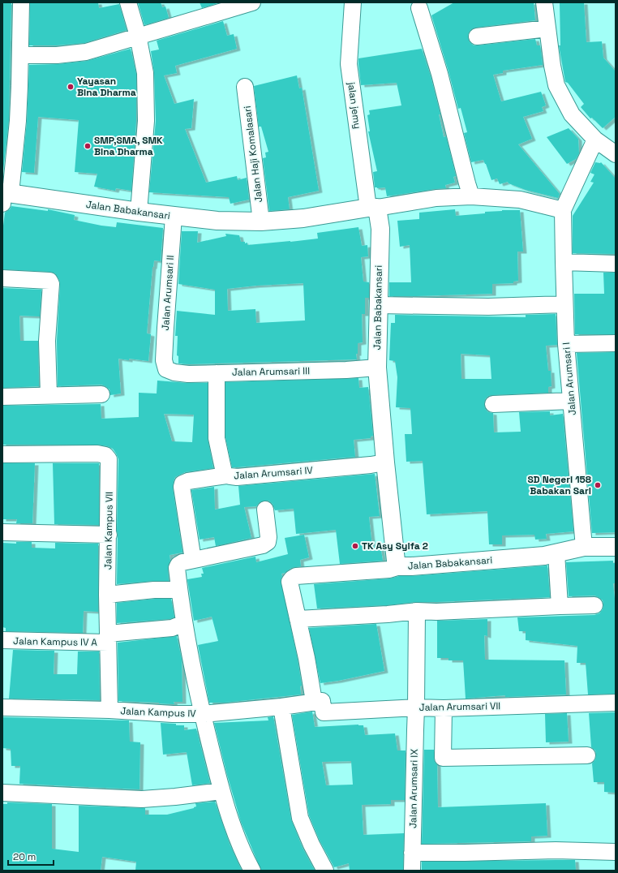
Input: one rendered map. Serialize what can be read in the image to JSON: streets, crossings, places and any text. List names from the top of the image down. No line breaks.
{"streets":{"street":["jalan jemy","Jalan Haji Komalasari","Jalan Babakansari","Jalan Arumsari II","Jalan Arumsari III","Jalan Arumsari I","Jalan Arumsari IV","Jalan Kampus VII","Jalan Kampus IV A","Jalan Arumsari VII","Jalan Kampus IV","Jalan Arumsari IX"]},"crossings":[["jalan jemy","Jalan Babakansari"],["Jalan Haji Komalasari","Jalan Babakansari"],["Jalan Babakansari","Jalan Arumsari II"],["Jalan Babakansari","Jalan Arumsari III"],["Jalan Babakansari","Jalan Arumsari I"],["Jalan Babakansari","Jalan Arumsari IV"],["Jalan Arumsari II","Jalan Arumsari III"],["Jalan Arumsari III","Jalan Arumsari IV"],["Jalan Kampus VII","Jalan Kampus IV A"],["Jalan Kampus VII","Jalan Kampus IV"],["Jalan Arumsari VII","Jalan Kampus IV"],["Jalan Arumsari VII","Jalan Arumsari IX"]],"places":["Yayasan Bina Dharma","SMP,SMA, SMK Bina Dharma","SD Negeri 158 Babakan Sari","TK Asy Syifa 2"],"scale_bar":"20 m"}
